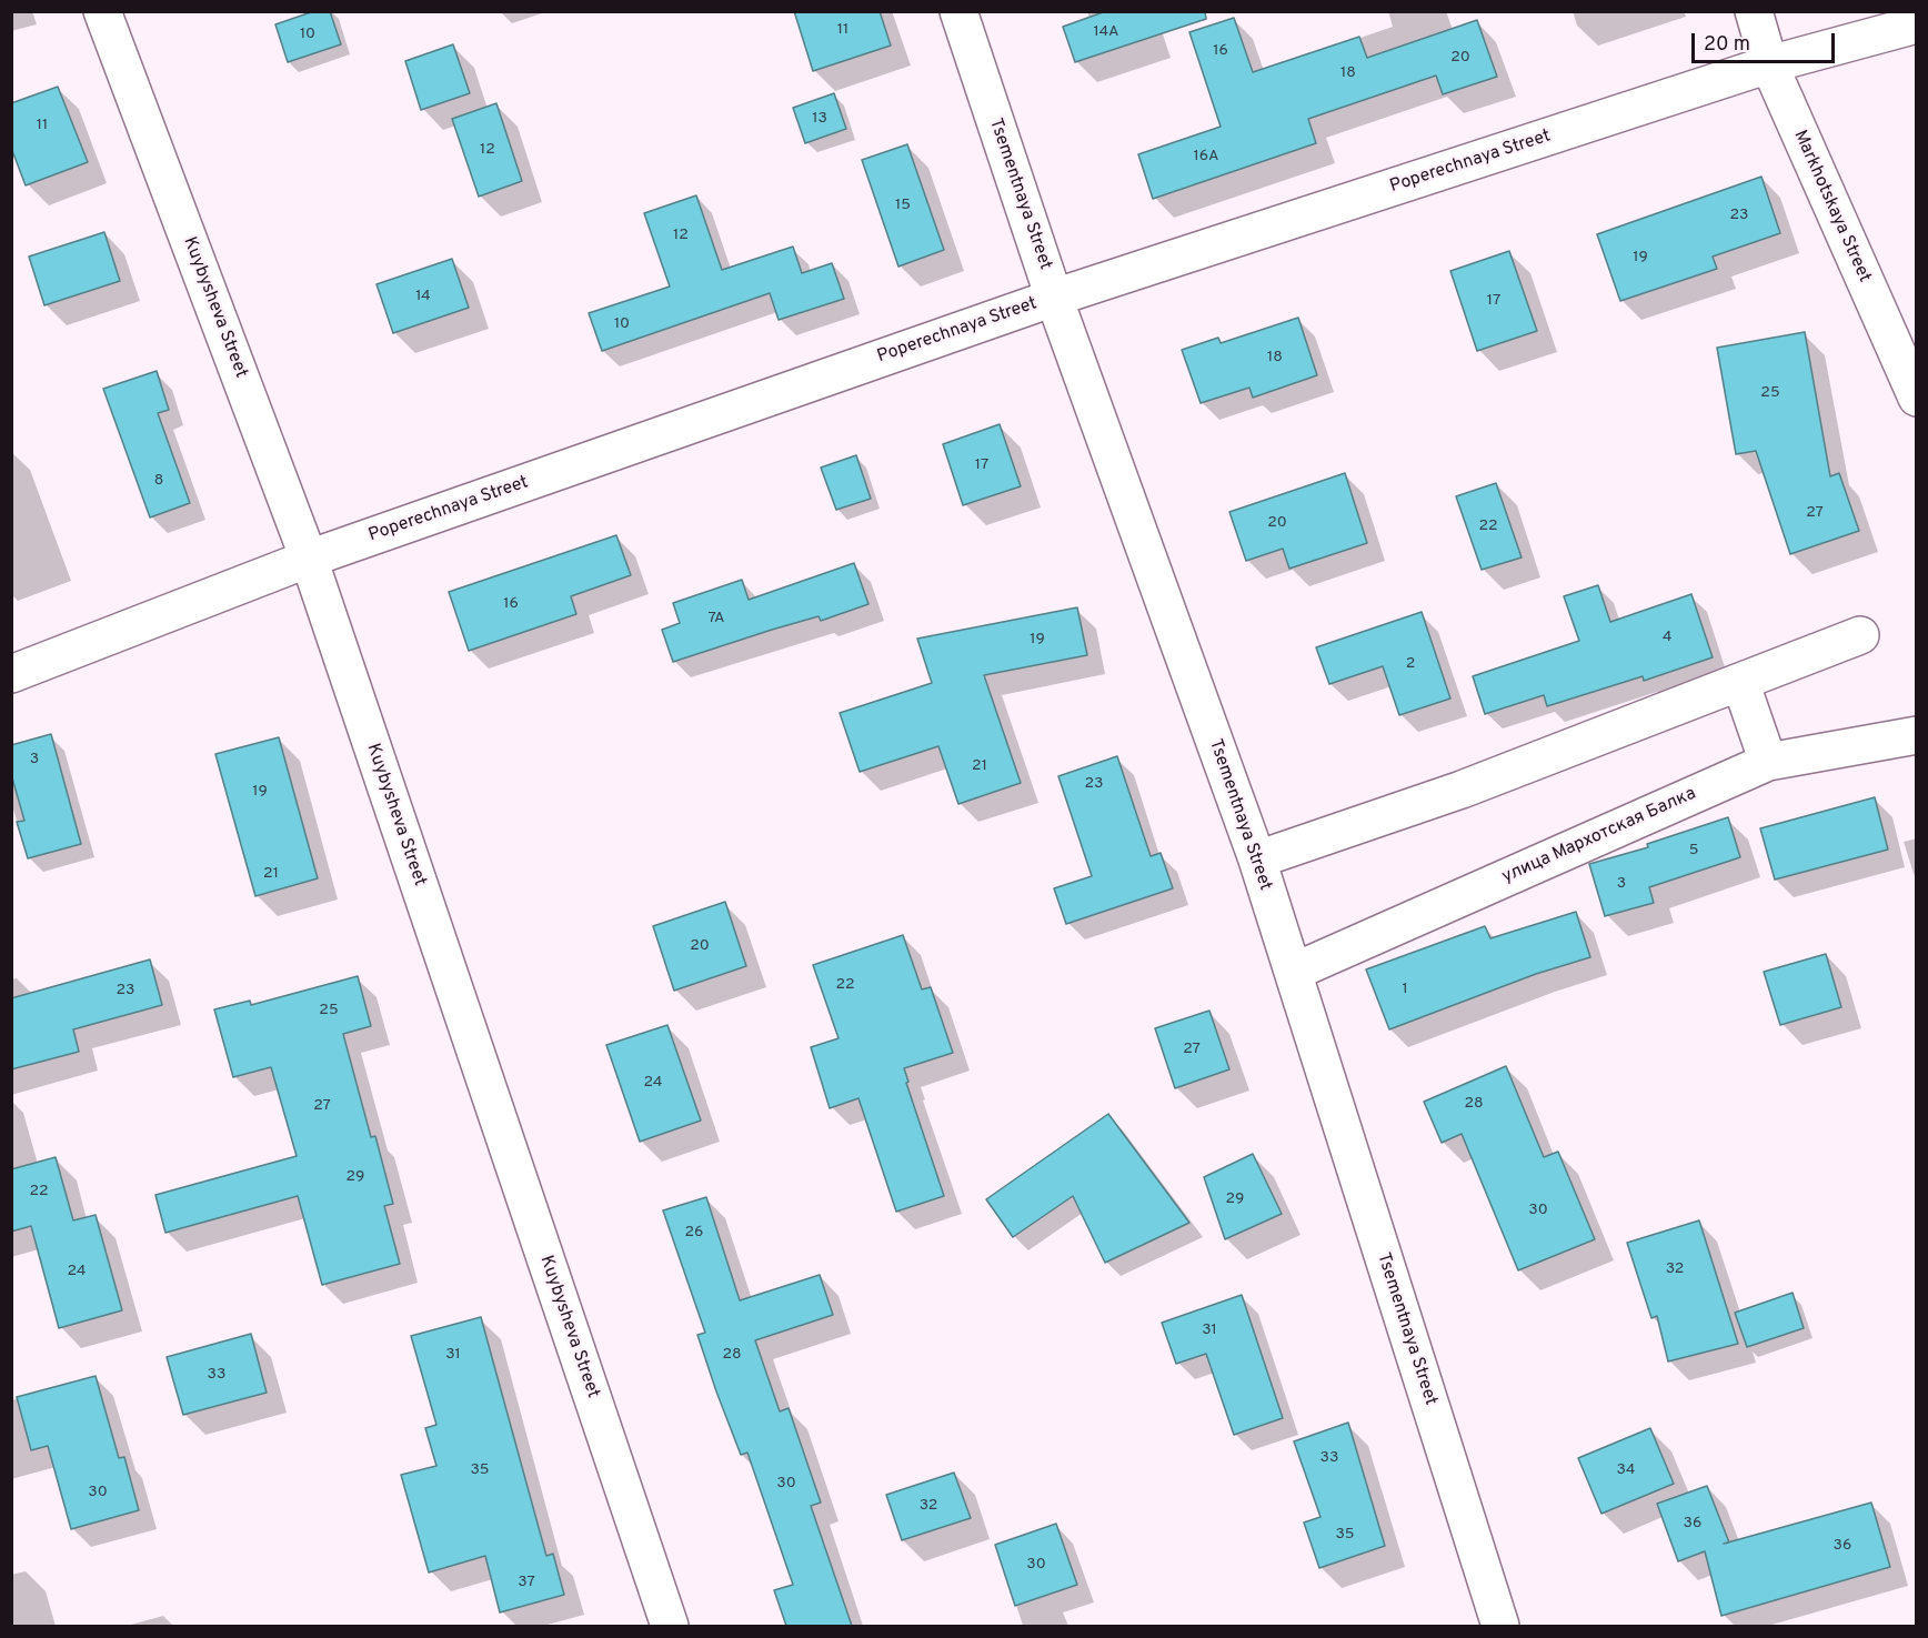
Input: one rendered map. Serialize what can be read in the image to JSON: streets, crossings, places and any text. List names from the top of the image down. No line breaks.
{"streets":{"street":["Poperechnaya Street","Tsementnaya Street","Markhotskaya Street","Kuybysheva Street","улица Мархотская Балка"]},"crossings":[["Poperechnaya Street","Tsementnaya Street"],["Poperechnaya Street","Markhotskaya Street"],["Poperechnaya Street","Kuybysheva Street"],["Tsementnaya Street","улица Мархотская Балка"]],"house_numbers":["11","14А","10","16","20","18","13","11","12","16А","15","23","12","19","14","17","10","18","25","17","8","27","20","22","16","7А","4","19","2","3","21","23","19","5","21","3","20","22","1","23","25","27","24","28","27","29","22","29","30","26","32","24","31","31","28","33","33","35","34","30","30","32","36","35","36","30","37"],"scale_bar":"20 m"}
